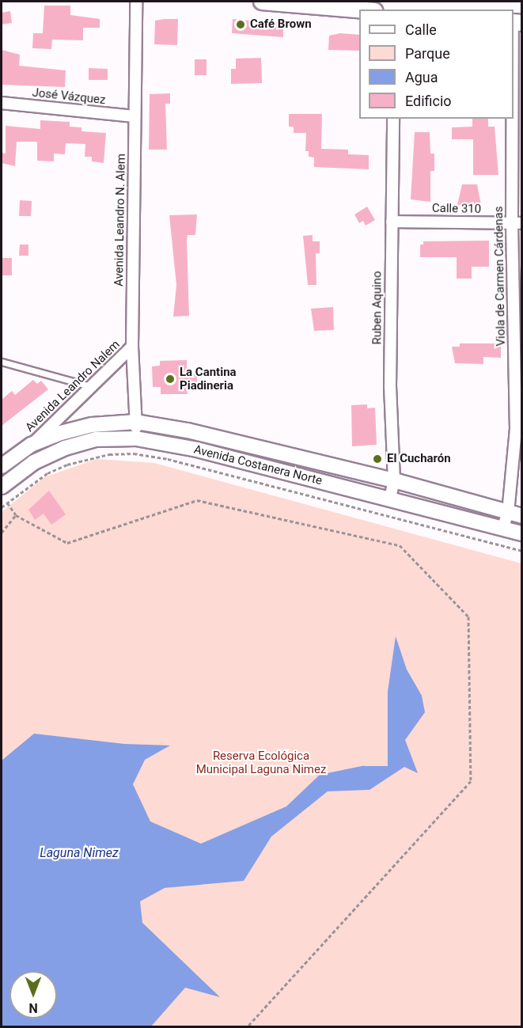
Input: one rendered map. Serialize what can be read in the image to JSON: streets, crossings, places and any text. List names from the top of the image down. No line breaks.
{"streets":{"street":["José Vázquez","Calle 310","Avenida Leandro N. Alem","Viola de Carmen Cárdenas","Ruben Aquino","Avenida Leandro Nalem","Avenida Costanera Norte"]},"crossings":[["José Vázquez","Avenida Leandro N. Alem"],["Calle 310","Viola de Carmen Cárdenas"],["Calle 310","Ruben Aquino"],["Avenida Leandro N. Alem","Avenida Leandro Nalem"],["Avenida Leandro N. Alem","Avenida Costanera Norte"],["Viola de Carmen Cárdenas","Avenida Costanera Norte"],["Ruben Aquino","Avenida Costanera Norte"],["Avenida Leandro Nalem","Avenida Costanera Norte"]],"water":["Laguna Nimez"],"parks":["Reserva Ecológica Municipal Laguna Nimez"],"places":["Café Brown","La Cantina Piadineria","El Cucharón"],"legend":["Calle","Parque","Agua","Edificio"],"north":"bottom"}
